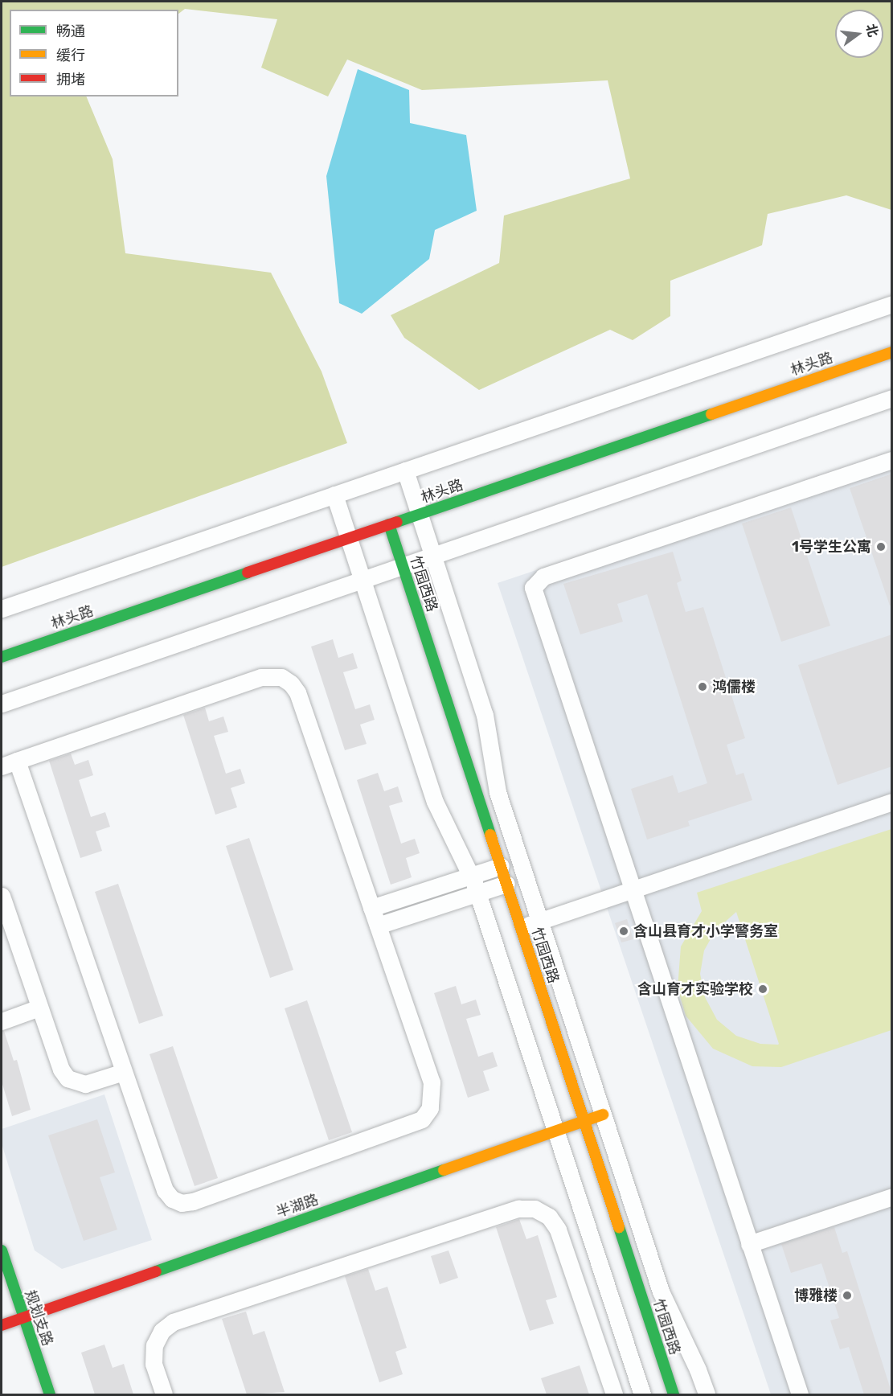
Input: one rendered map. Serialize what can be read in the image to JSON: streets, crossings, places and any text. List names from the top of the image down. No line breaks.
{"streets":{"main road":["林头路","竹园西路","半湖路","规划支路"]},"crossings":[["林头路","竹园西路"],["竹园西路","半湖路"],["半湖路","规划支路"]],"places":["1号学生公寓","鸿儒楼","含山县育才小学警务室","含山育才实验学校","博雅楼"],"legend":["畅通","缓行","拥堵"],"north":"right"}
